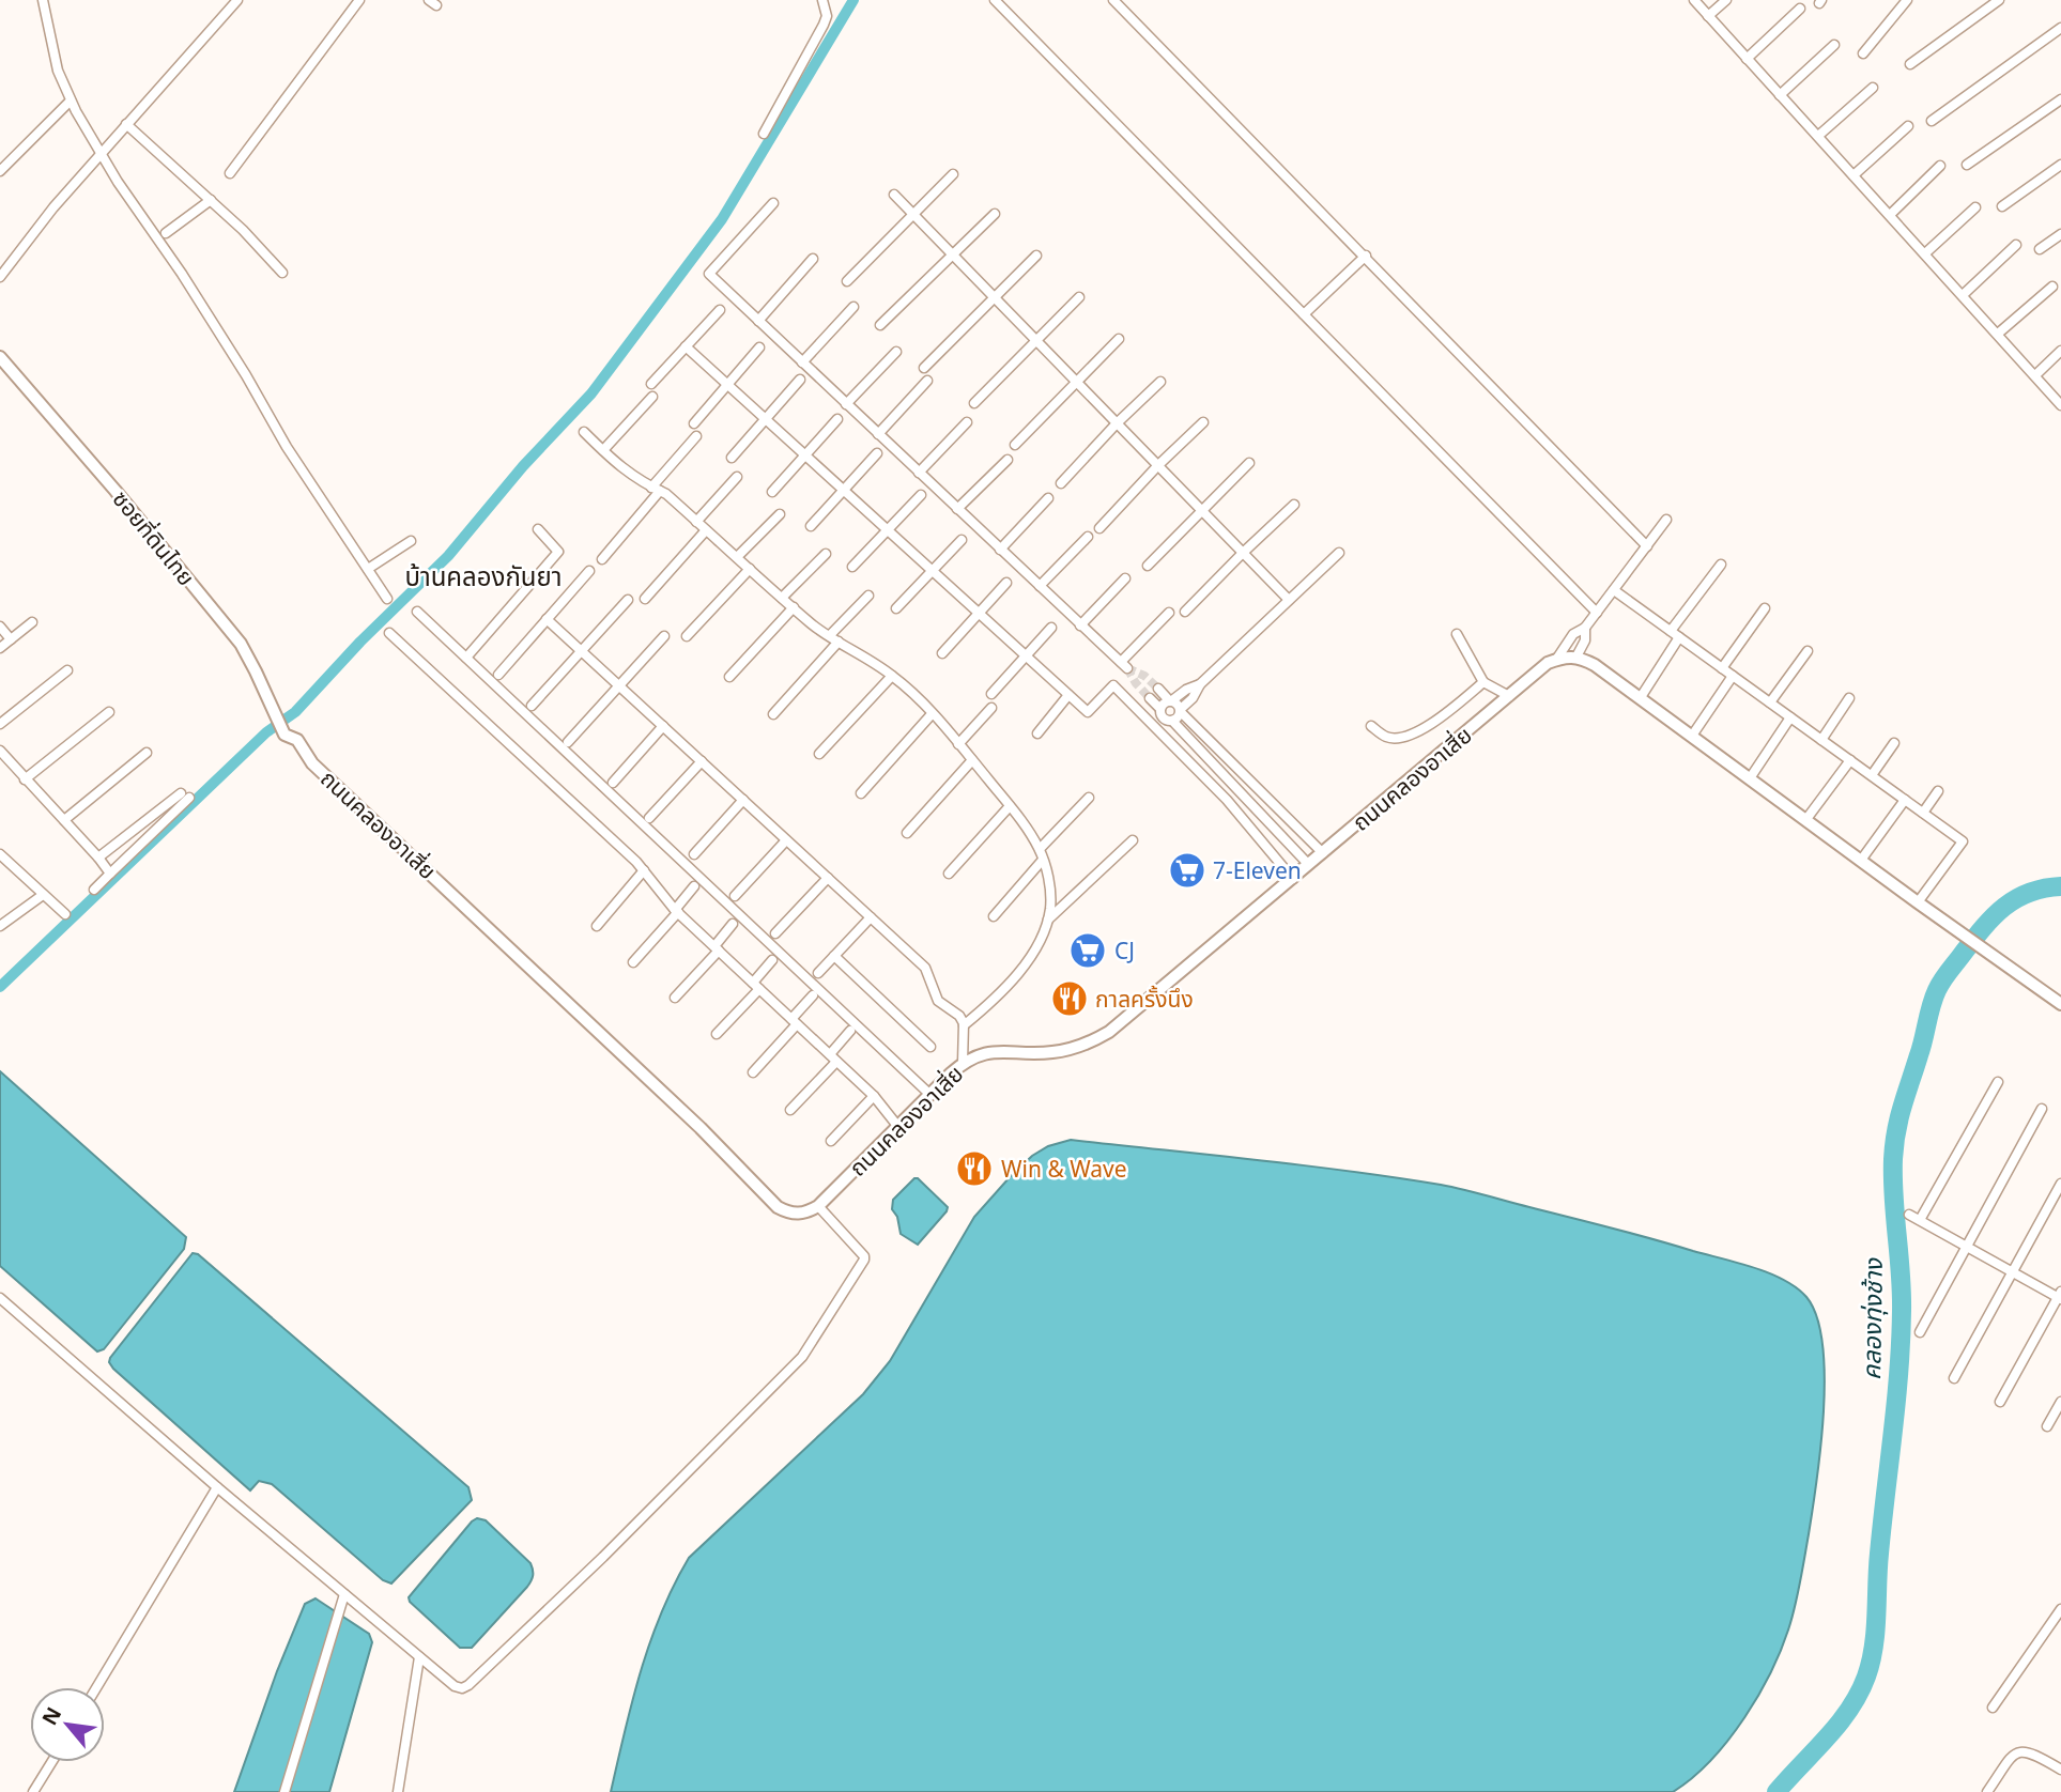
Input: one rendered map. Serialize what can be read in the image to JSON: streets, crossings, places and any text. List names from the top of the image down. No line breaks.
{"streets":{"street":["ซอยที่ดินไทย","ถนนคลองอาเสี่ย"]},"crossings":[["ซอยที่ดินไทย","ถนนคลองอาเสี่ย"]],"districts":["บ้านคลองกันยา"],"water":["คลองทุ่งช้าง"],"places":{"supermarket":["7-Eleven","CJ"],"restaurant":["กาลครั้งนึง","Win & Wave"]},"north":"top left"}
